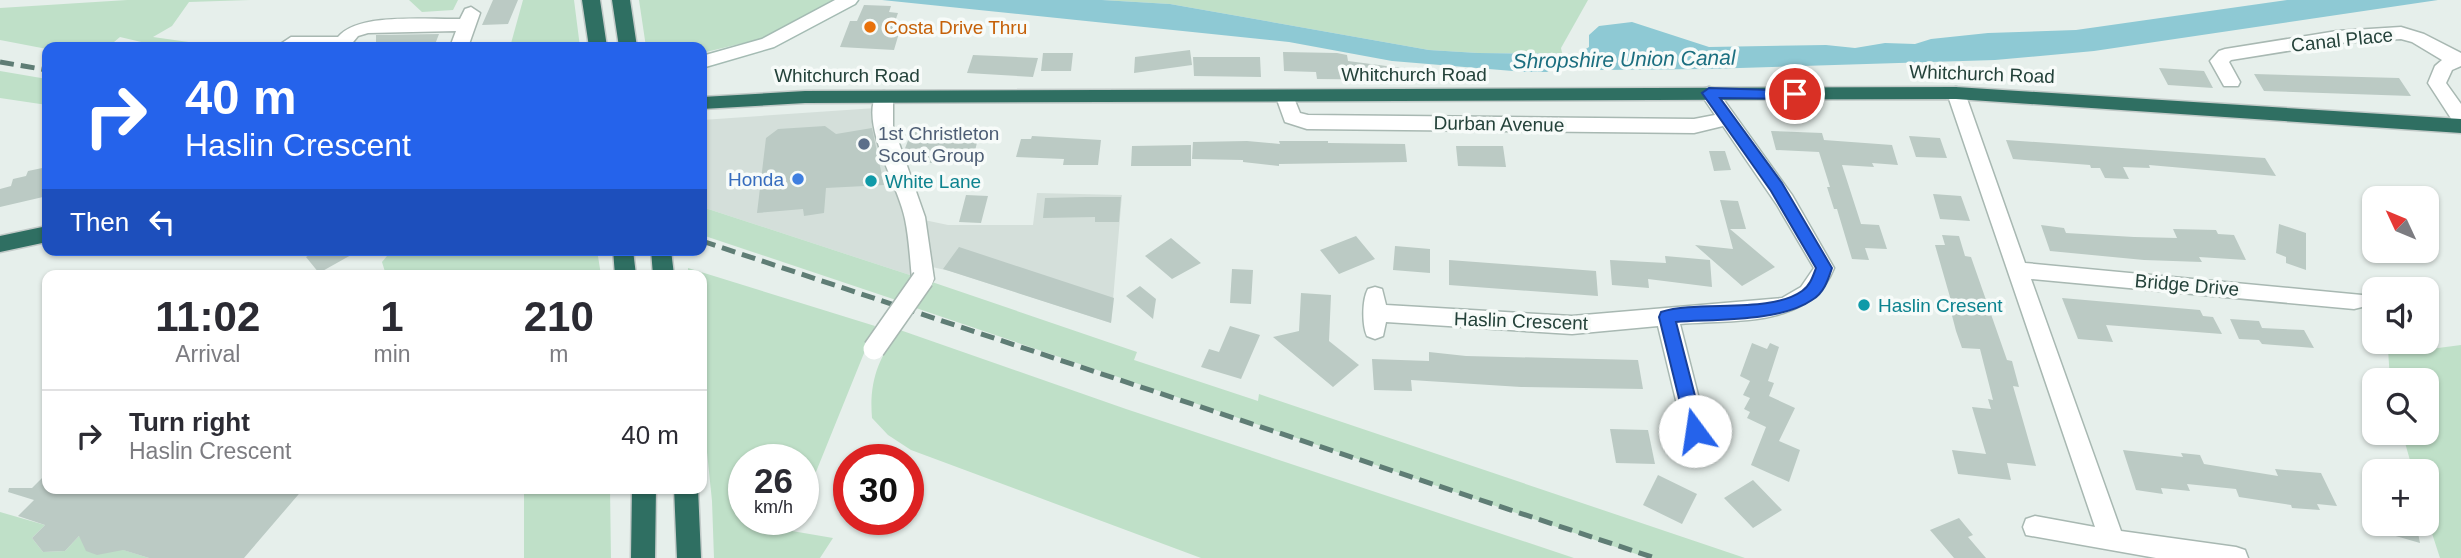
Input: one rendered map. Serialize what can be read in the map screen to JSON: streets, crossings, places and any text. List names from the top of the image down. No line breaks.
{"streets":{"highway":["Whitchurch Road"],"street":["Canal Place","Durban Avenue","Bridge Drive","Haslin Crescent"]},"crossings":[["Whitchurch Road","Durban Avenue"],["Whitchurch Road","Haslin Crescent"],["Durban Avenue","Haslin Crescent"]],"water":["Shropshire Union Canal"],"places":["Costa Drive Thru","1st Christleton Scout Group","Honda","White Lane","Haslin Cresent"],"north":"top left","page":{"turn":["40 m","Haslin Crescent"],"map_buttons":"+","then":"Then","eta":["11:02","Arrival","1","min","210","m"],"list":[{"name":"Turn right","note":"Haslin Crescent","value":"40 m"}],"speed":"26 km/h","limit":"30"}}
